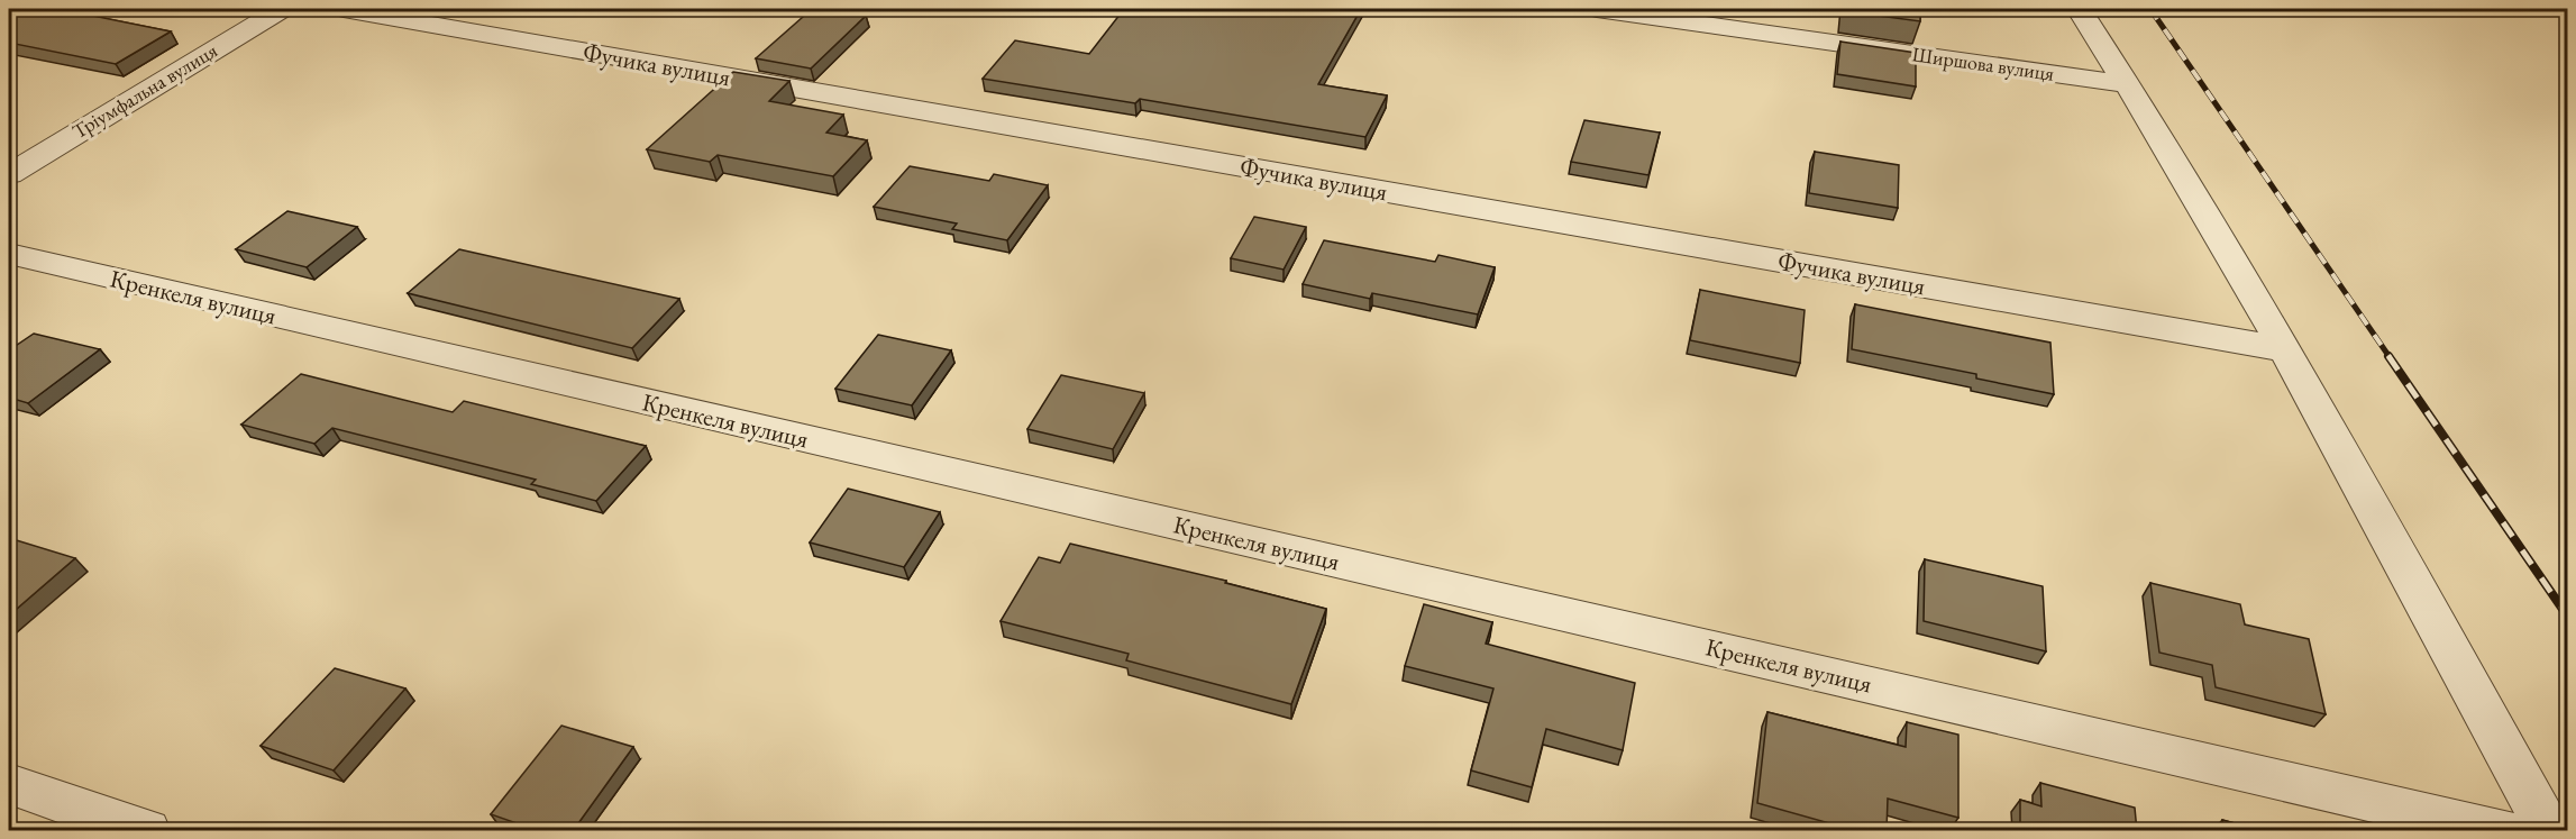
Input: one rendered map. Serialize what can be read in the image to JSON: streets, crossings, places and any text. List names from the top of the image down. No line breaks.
{"streets":{"street":["Фучика вулиця","Ширшова вулиця","Тріумфальна вулиця","Кренкеля вулиця"]}}
